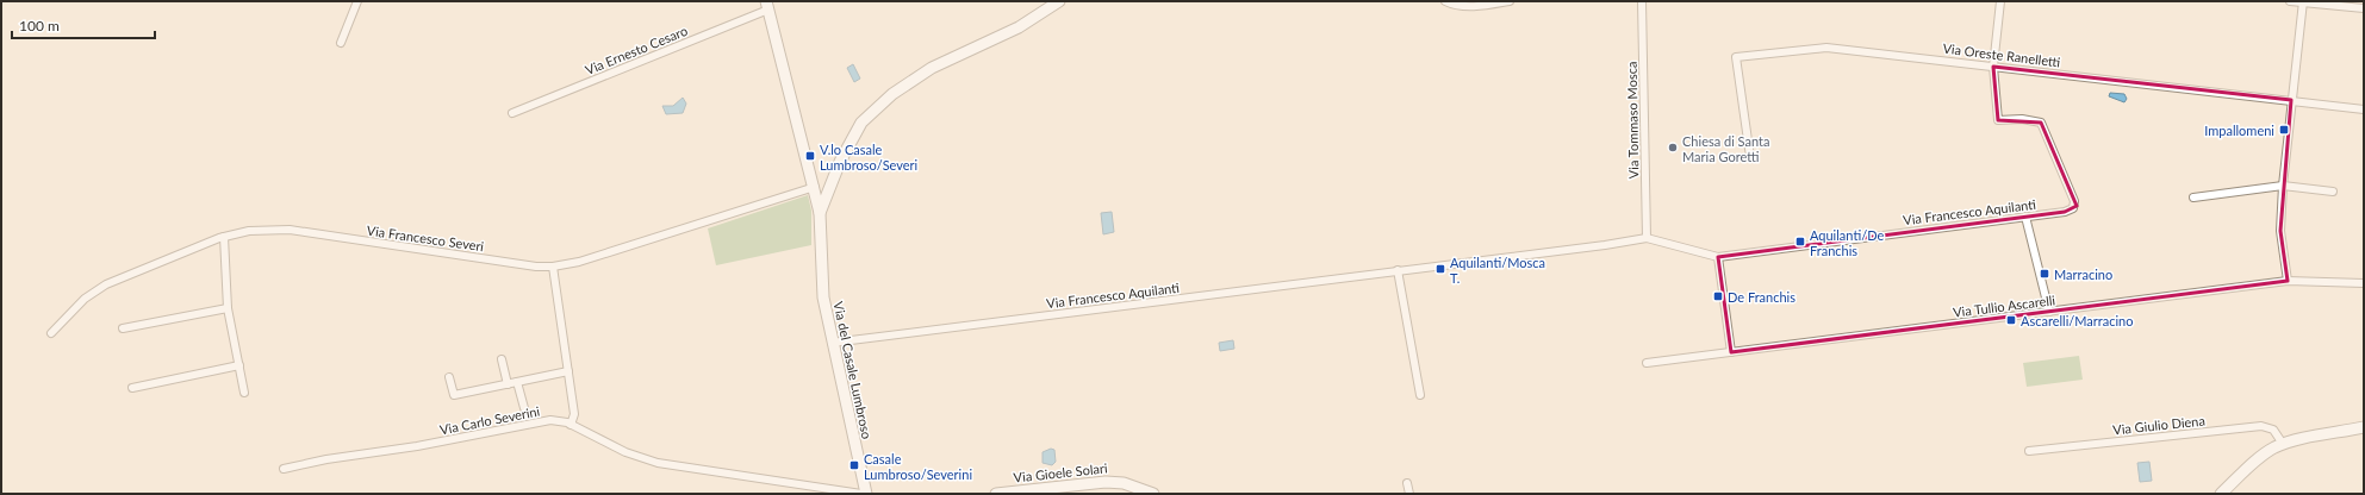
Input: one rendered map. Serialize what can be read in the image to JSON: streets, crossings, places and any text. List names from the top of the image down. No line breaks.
{"streets":{"street":["Via Ernesto Cesaro","Via Oreste Ranelletti","Via Tommaso Mosca","Via Francesco Aquilanti","Via Francesco Severi","Via Tullio Ascarelli","Via del Casale Lumbroso","Via Carlo Severini","Via Giulio Diena","Via Gioele Solari"]},"crossings":[["Via Oreste Ranelletti","Via Francesco Aquilanti"],["Via Tommaso Mosca","Via Francesco Aquilanti"],["Via Francesco Aquilanti","Via del Casale Lumbroso"],["Via del Casale Lumbroso","Via Carlo Severini"]],"places":{"transit":["Impallomeni","V.lo Casale Lumbroso/Severi","Aquilanti/De Franchis","Aquilanti/Mosca T.","Marracino","De Franchis","Ascarelli/Marracino","Casale Lumbroso/Severini"],"other":["Chiesa di Santa Maria Goretti"]},"scale_bar":"100 m"}
